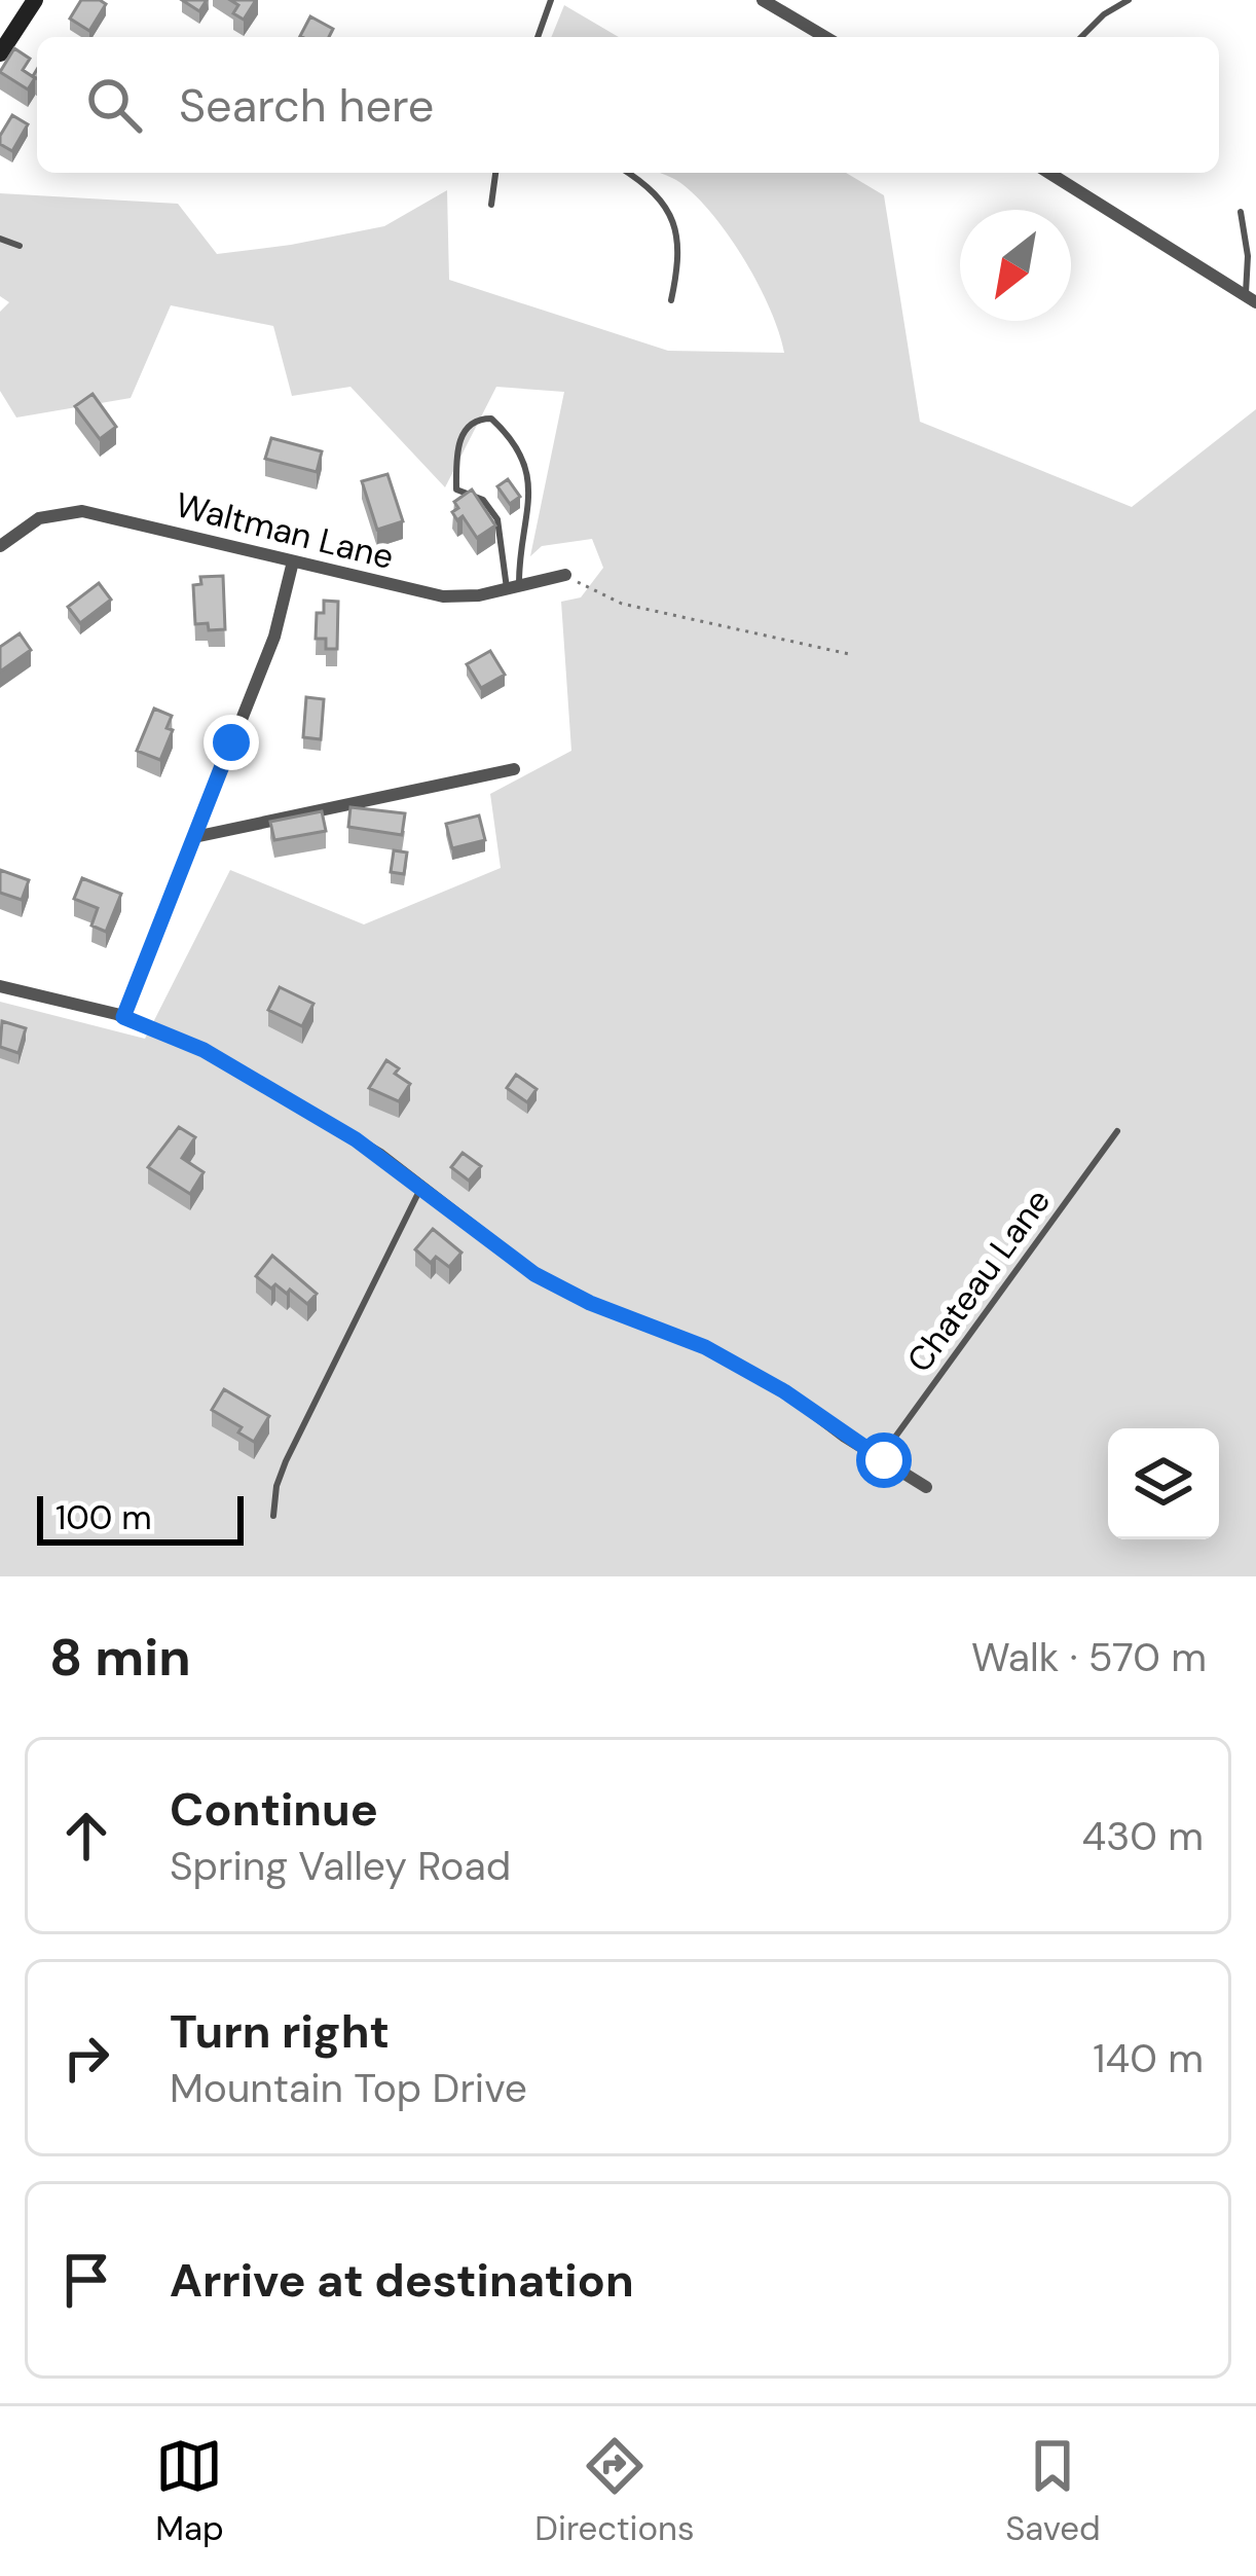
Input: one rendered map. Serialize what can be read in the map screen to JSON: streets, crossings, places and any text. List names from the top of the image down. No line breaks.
{"streets":{"street":["Waltman Lane"],"lane":["Chateau Lane"]},"scale_bar":"100 m","north":"bottom left","page":{"search":"Search here","scale":"100 m","heading":["8 min","Walk · 570 m"],"list":[["Continue","Spring Valley Road","430 m"],["Turn right","Mountain Top Drive","140 m"],"Arrive at destination"],"nav":["Map","Directions","Saved"]}}
